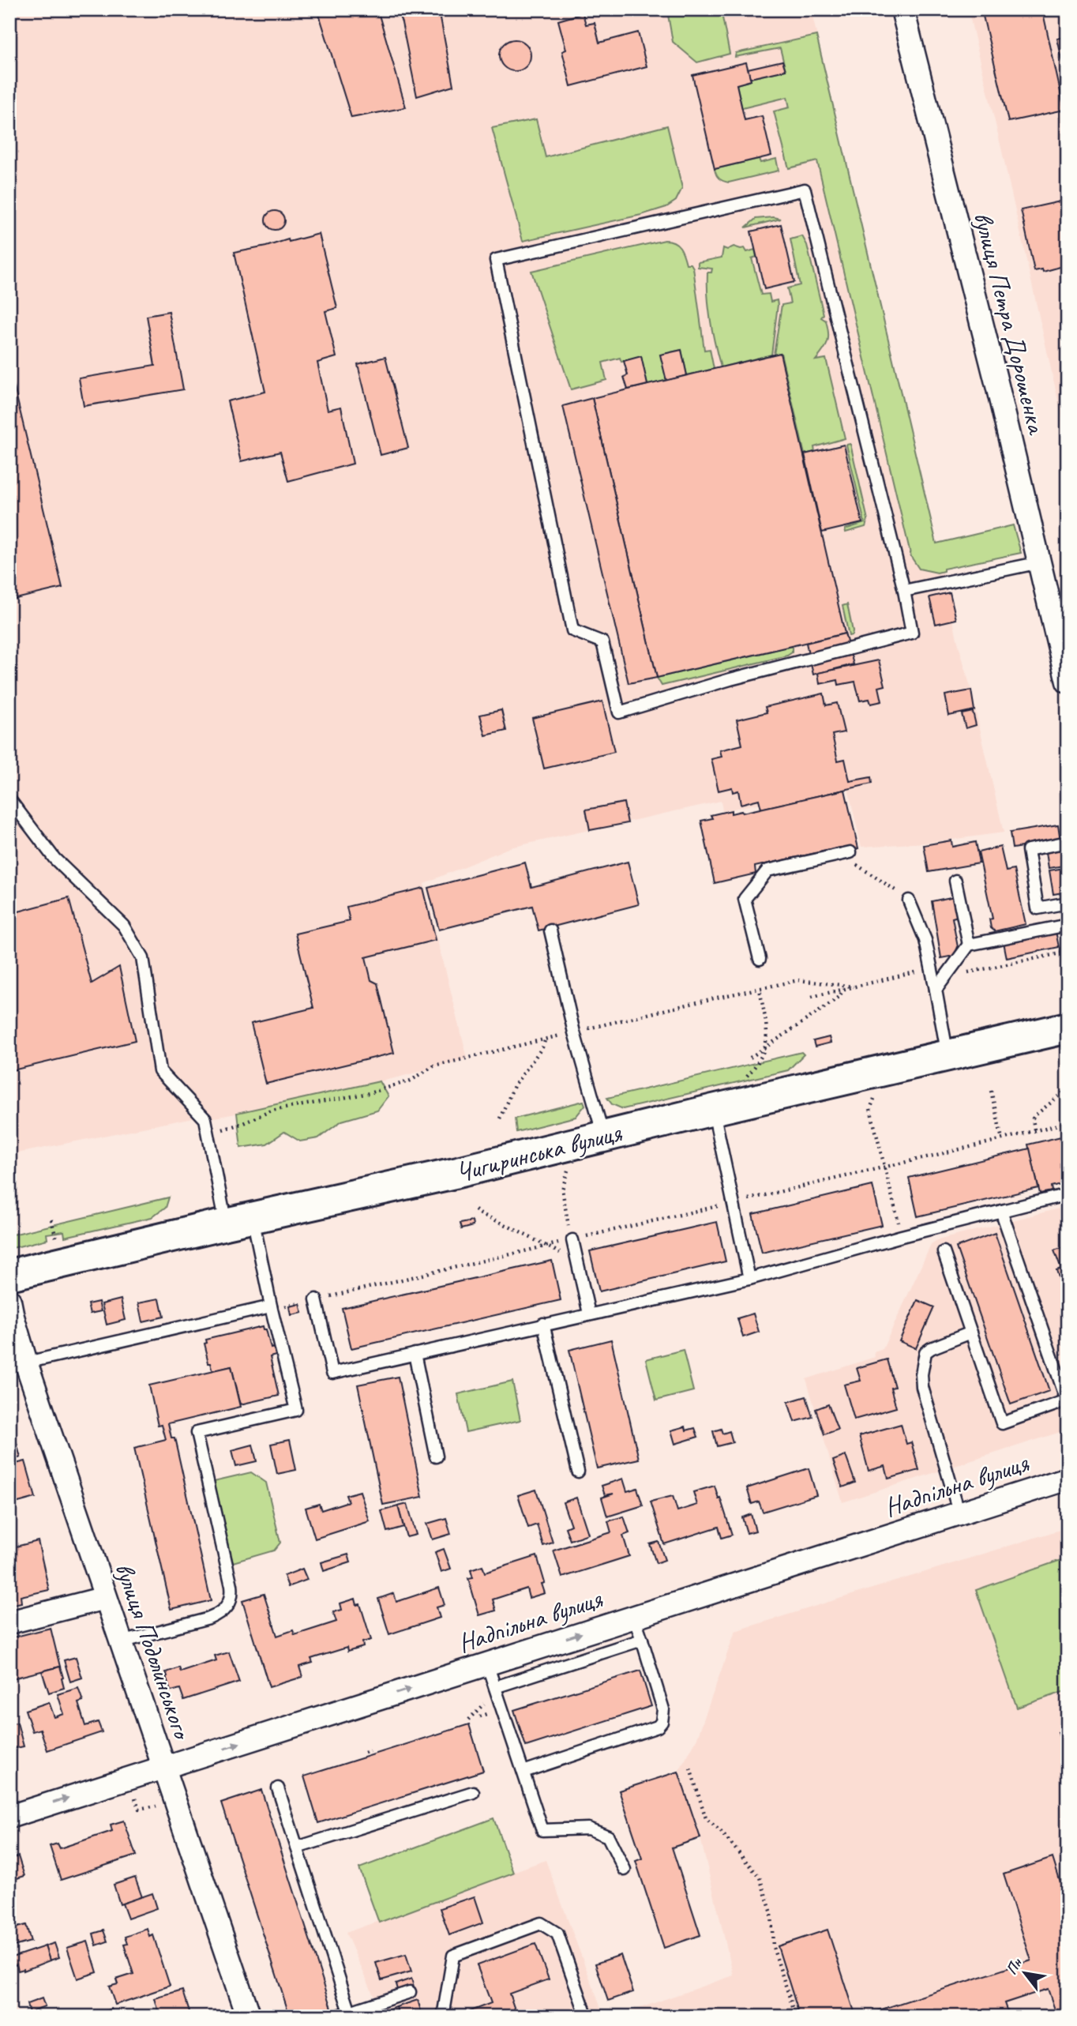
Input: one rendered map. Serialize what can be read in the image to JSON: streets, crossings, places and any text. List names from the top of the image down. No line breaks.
{"streets":{"main road":["Чигиринська вулиця"],"street":["вулиця Петра Дорошенка","Надпільна вулиця","вулиця Подолинського"]},"crossings":[["Надпільна вулиця","вулиця Подолинського"]],"one_way":["Надпільна вулиця"],"north":"top left"}
